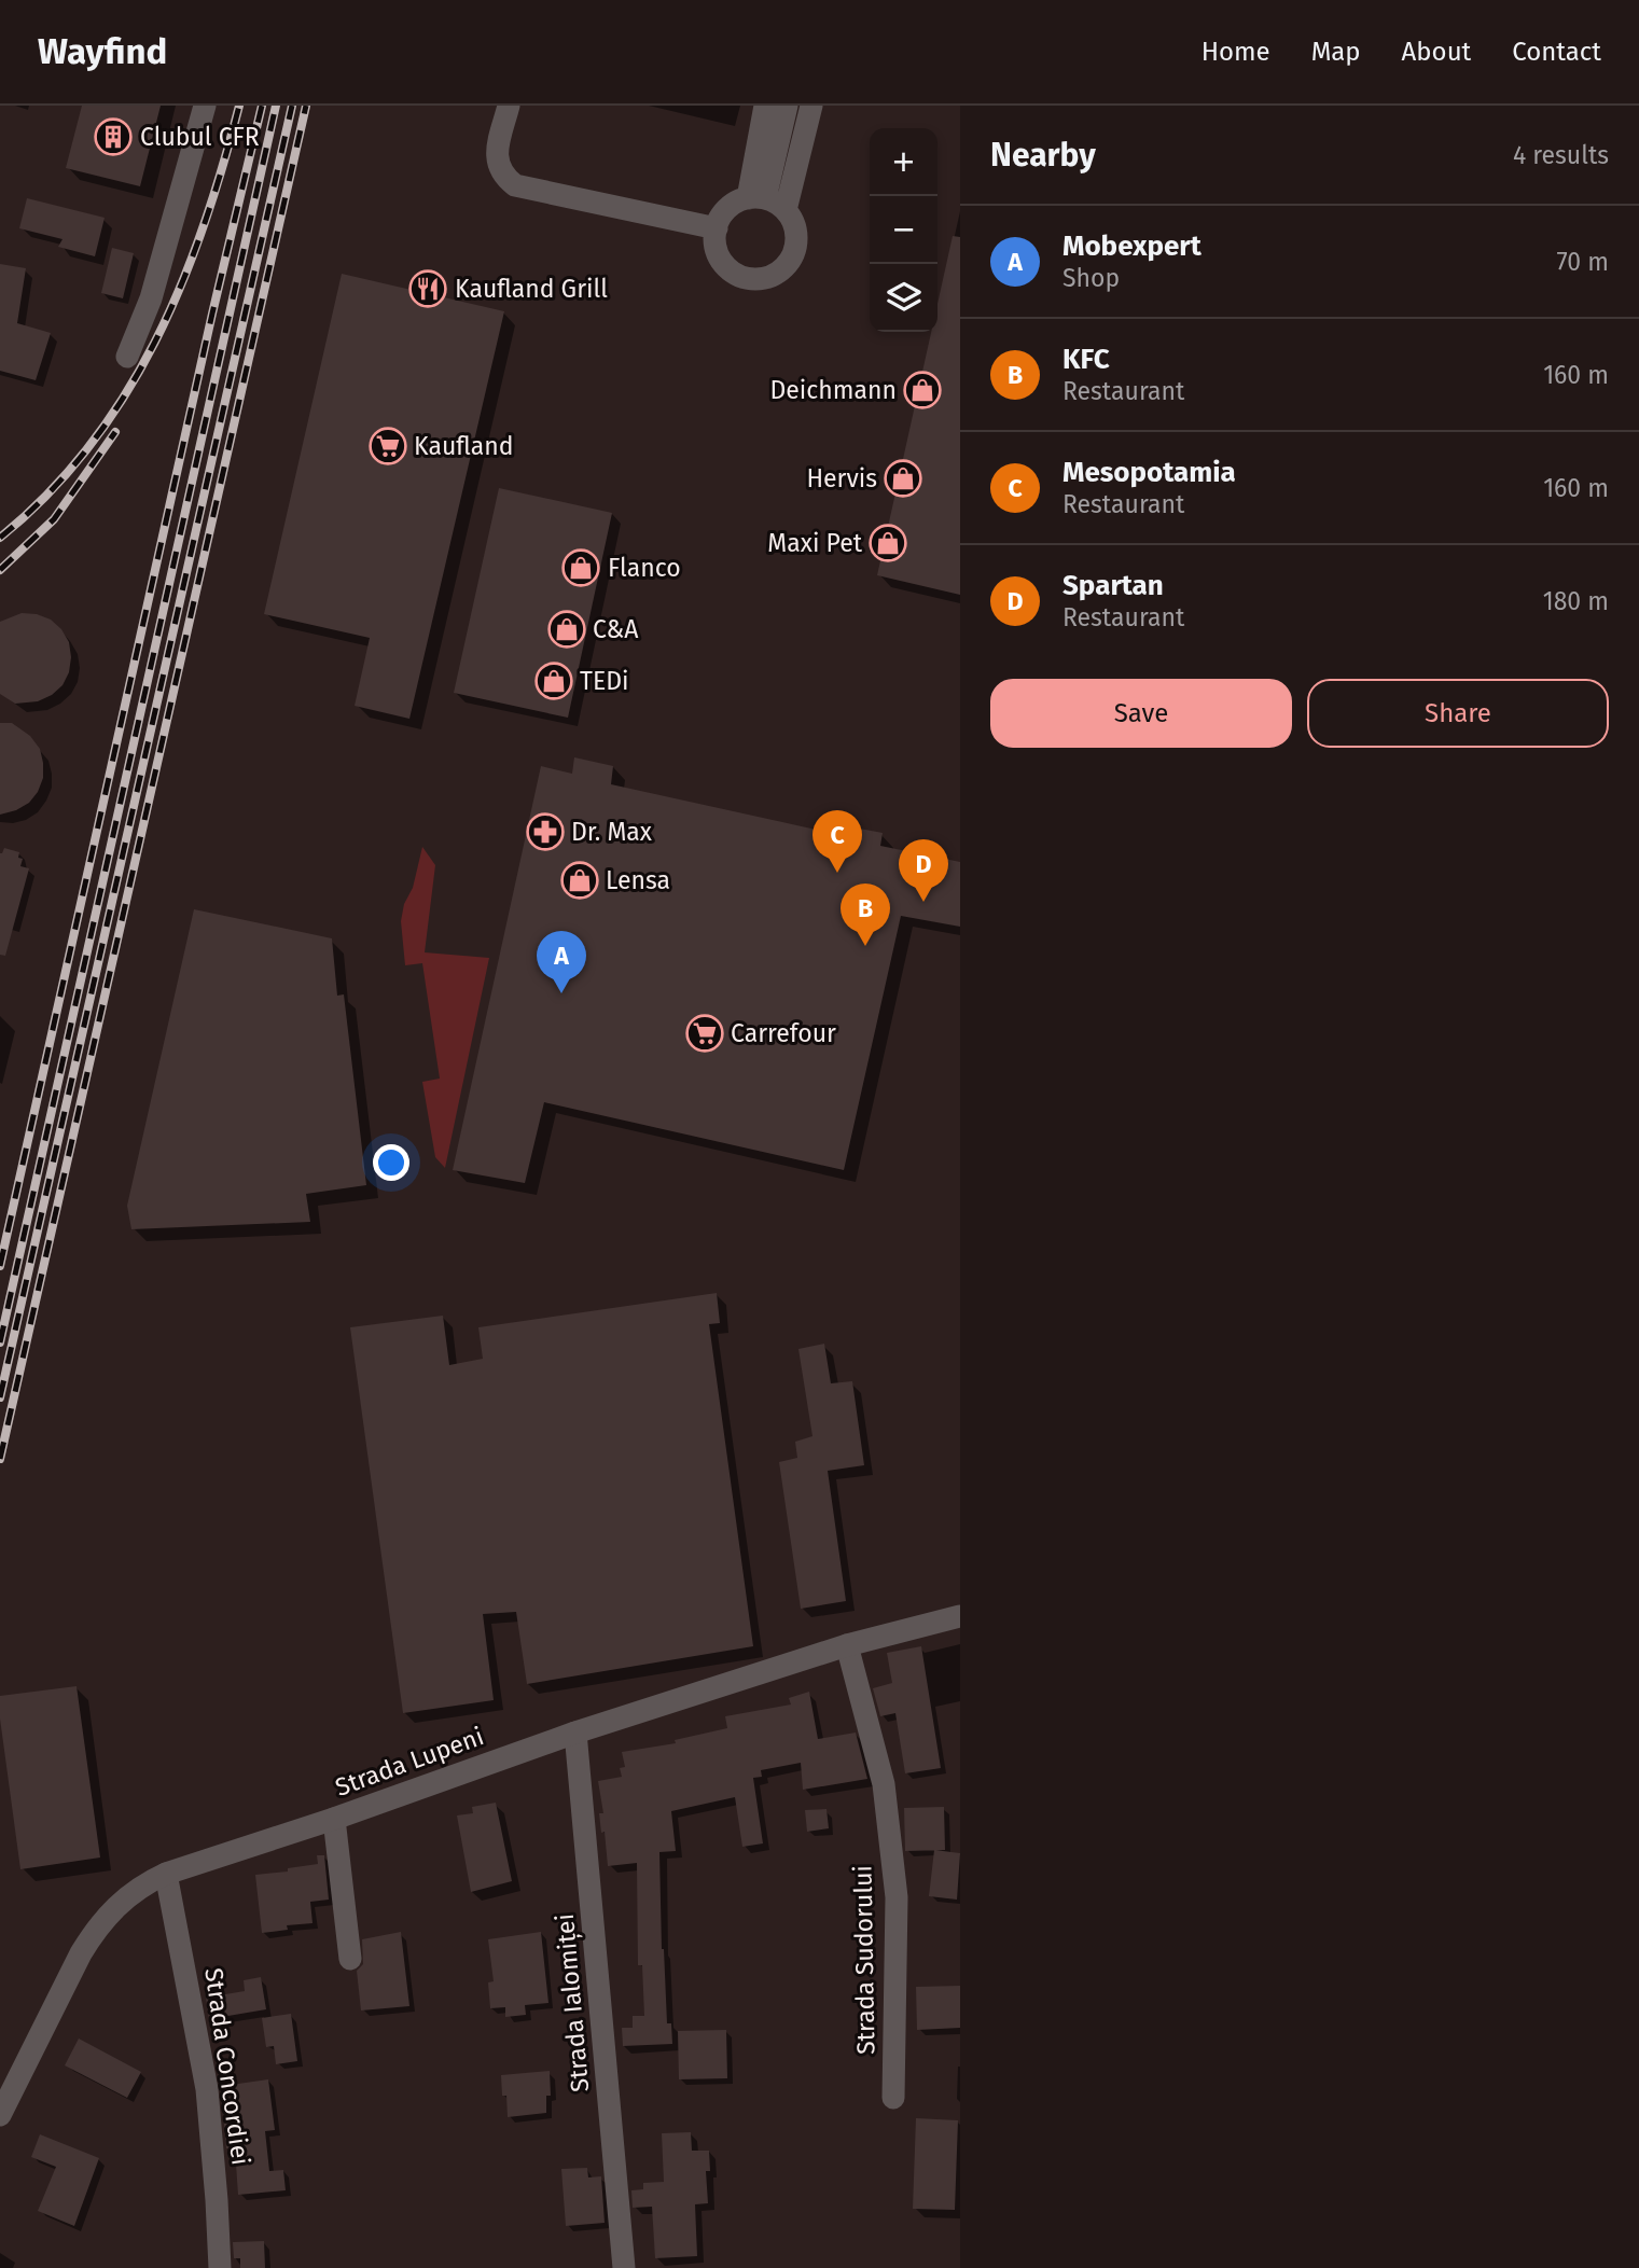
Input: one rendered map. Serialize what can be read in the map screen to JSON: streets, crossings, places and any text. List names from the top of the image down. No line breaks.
{"streets":{"street":["Strada Lupeni","Strada Sudorului","Strada Ialomiței","Strada Concordiei"]},"crossings":[["Strada Lupeni","Strada Sudorului"],["Strada Lupeni","Strada Ialomiței"],["Strada Lupeni","Strada Concordiei"]],"places":{"building":["Clubul CFR"],"restaurant":["Kaufland Grill"],"shop":["Deichmann","Hervis","Maxi Pet","Flanco","C&A","TEDi","Lensa"],"supermarket":["Kaufland","Carrefour"],"pharmacy":["Dr. Max"]},"page":{"header":"Wayfind","nav":["Home","Map","About","Contact"],"heading":["Nearby","4 results"],"map_buttons":["+","−"],"list":[{"mark":"A","name":"Mobexpert","note":"Shop","value":"70 m"},{"mark":"B","name":"KFC","note":"Restaurant","value":"160 m"},{"mark":"C","name":"Mesopotamia","note":"Restaurant","value":"160 m"},{"mark":"D","name":"Spartan","note":"Restaurant","value":"180 m"}],"buttons":["Save","Share"],"pins":["C","D","B","A"]}}
